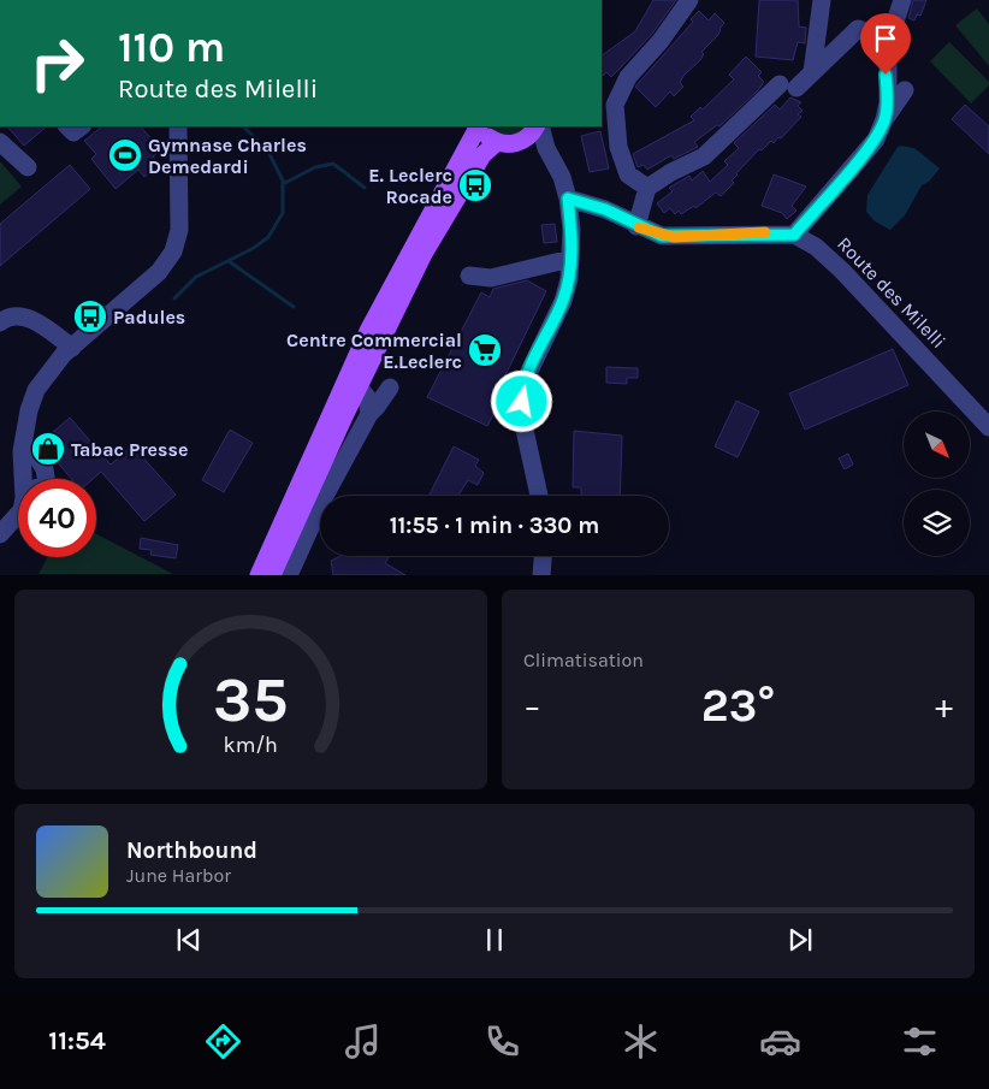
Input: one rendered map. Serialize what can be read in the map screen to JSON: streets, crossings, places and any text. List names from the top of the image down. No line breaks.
{"streets":{"street":["Route des Milelli"]},"places":{"sports":["Gymnase Charles Demedardi"],"bus stop":["E. Leclerc Rocade","Padules"],"supermarket":["Centre Commercial E.Leclerc"],"shop":["Tabac Presse"]},"north":"bottom right","page":{"turn":["110 m","Route des Milelli"],"limit":"40","trip":"11:55 · 1 min · 330 m","tile":"Climatisation","heat":["−","23°","+"],"song":["Northbound","June Harbor"],"tabs":"11:54","gauge":["35","km/h"]}}
